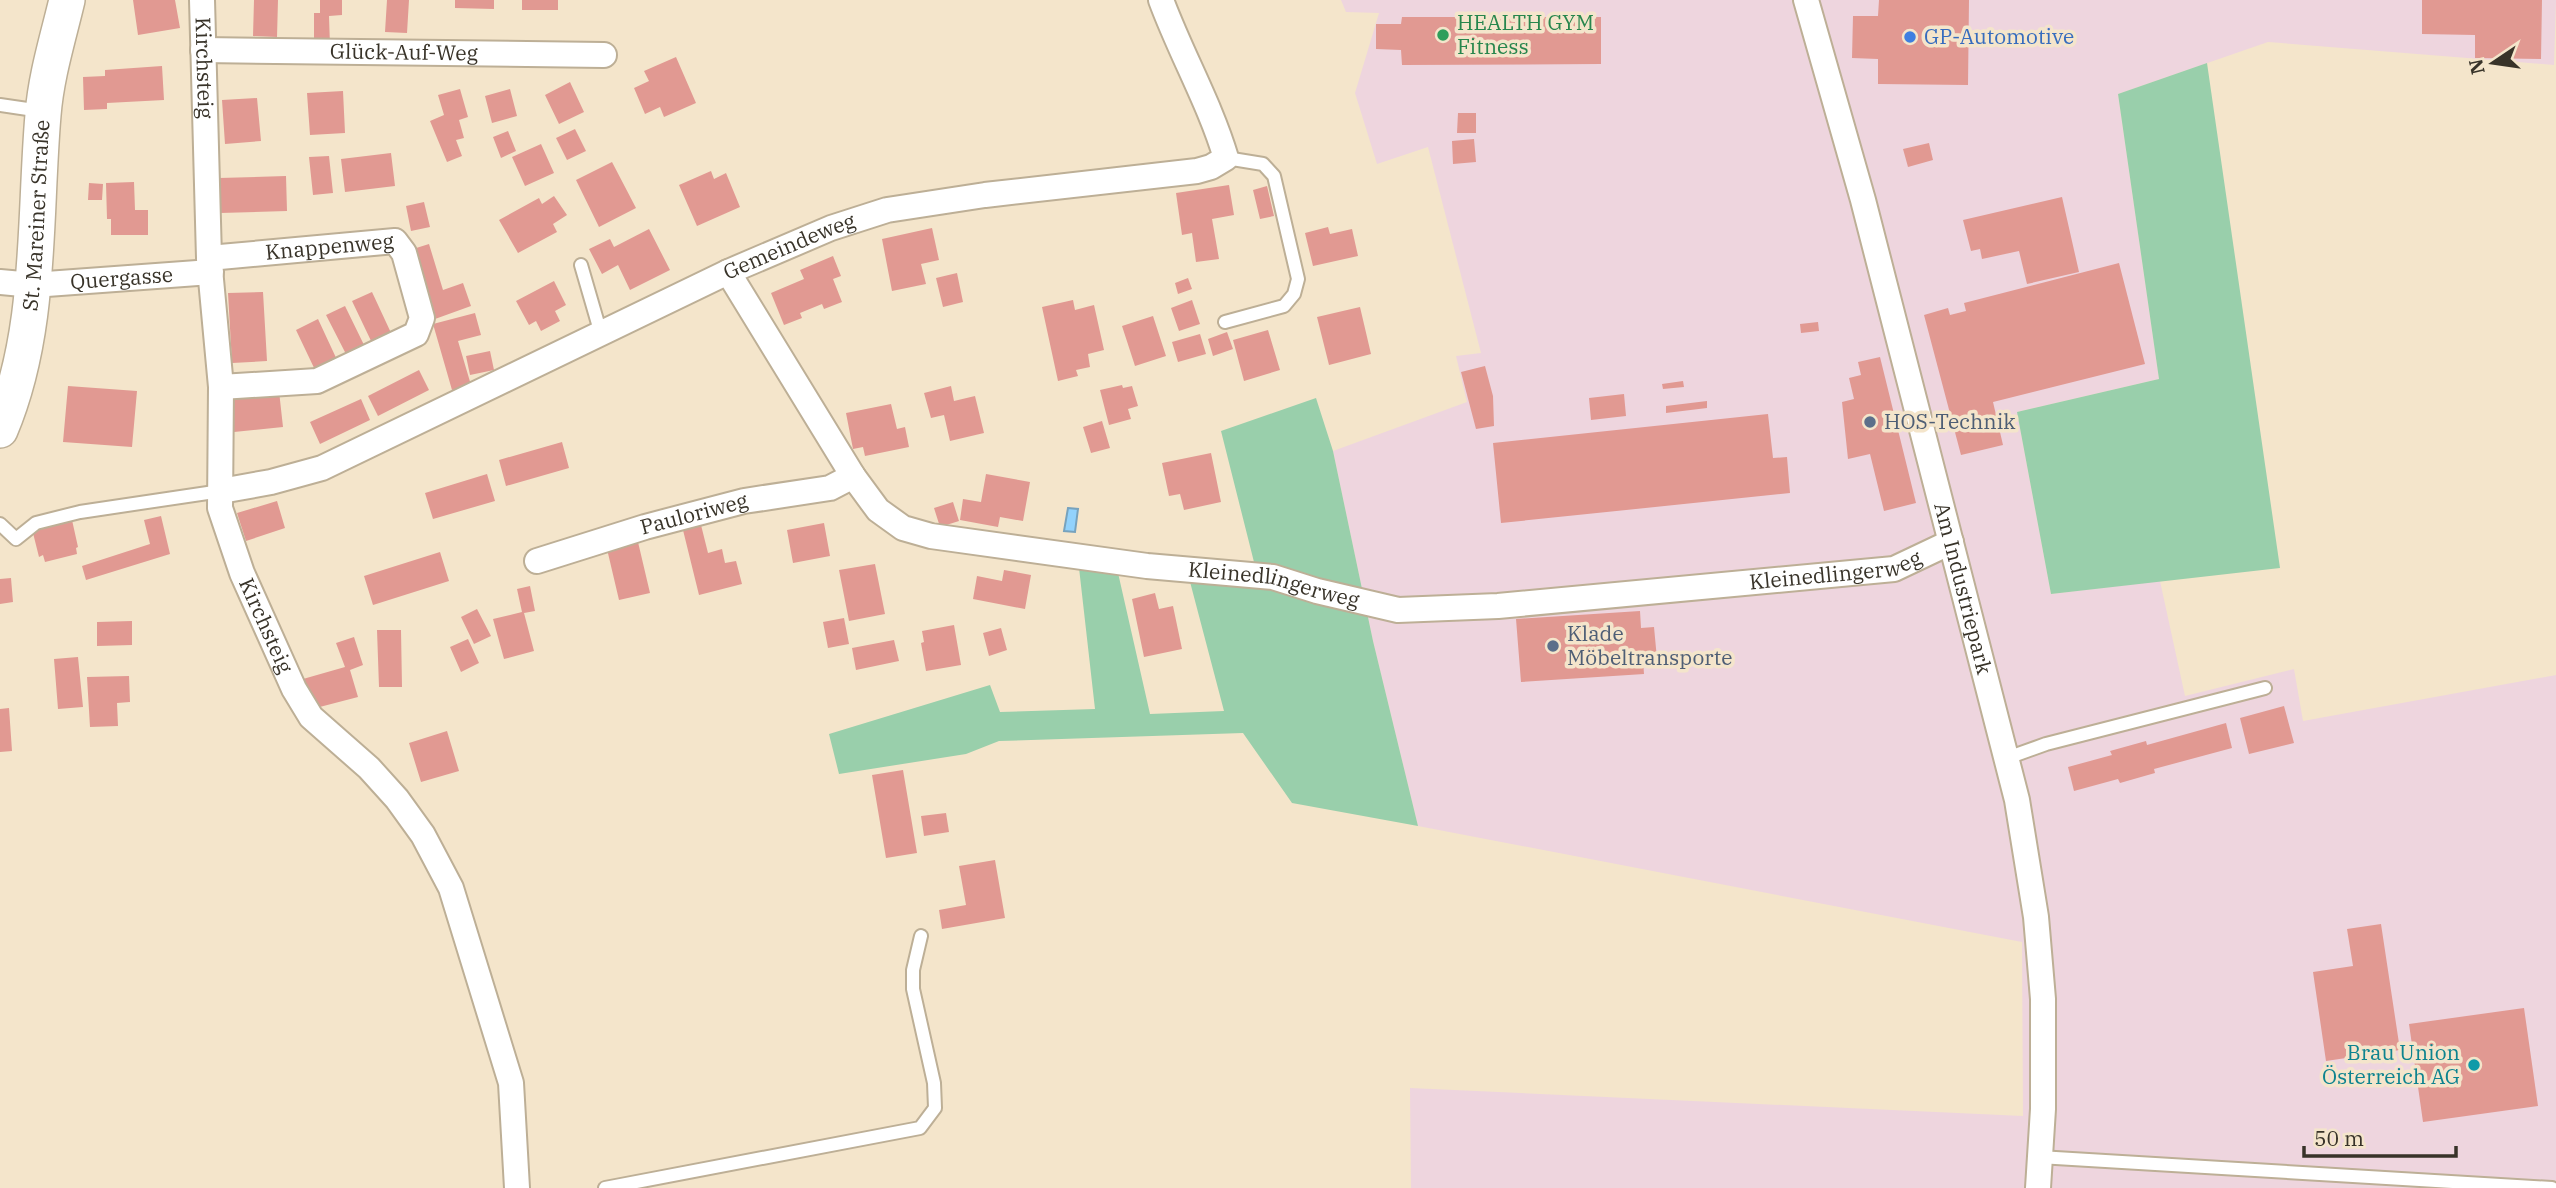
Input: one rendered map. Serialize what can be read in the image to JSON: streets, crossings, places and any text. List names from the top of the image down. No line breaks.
{"streets":{"main road":["St. Mareiner Straße"],"street":["Glück-Auf-Weg","Kirchsteig","Gemeindeweg","Knappenweg","Quergasse","Pauloriweg","Kleinedlingerweg","Am Industriepark"]},"crossings":[["Glück-Auf-Weg","Kirchsteig"],["Kirchsteig","Gemeindeweg"],["Kirchsteig","Knappenweg"],["Kirchsteig","Quergasse"],["St. Mareiner Straße","Quergasse"],["Gemeindeweg","Kleinedlingerweg"],["Knappenweg","Quergasse"],["Pauloriweg","Kleinedlingerweg"],["Kleinedlingerweg","Am Industriepark"]],"places":["HEALTH GYM Fitness","GP-Automotive","HOS-Technik","Klade Möbeltransporte","Brau Union Österreich AG"],"scale_bar":"50 m","north":"left"}
